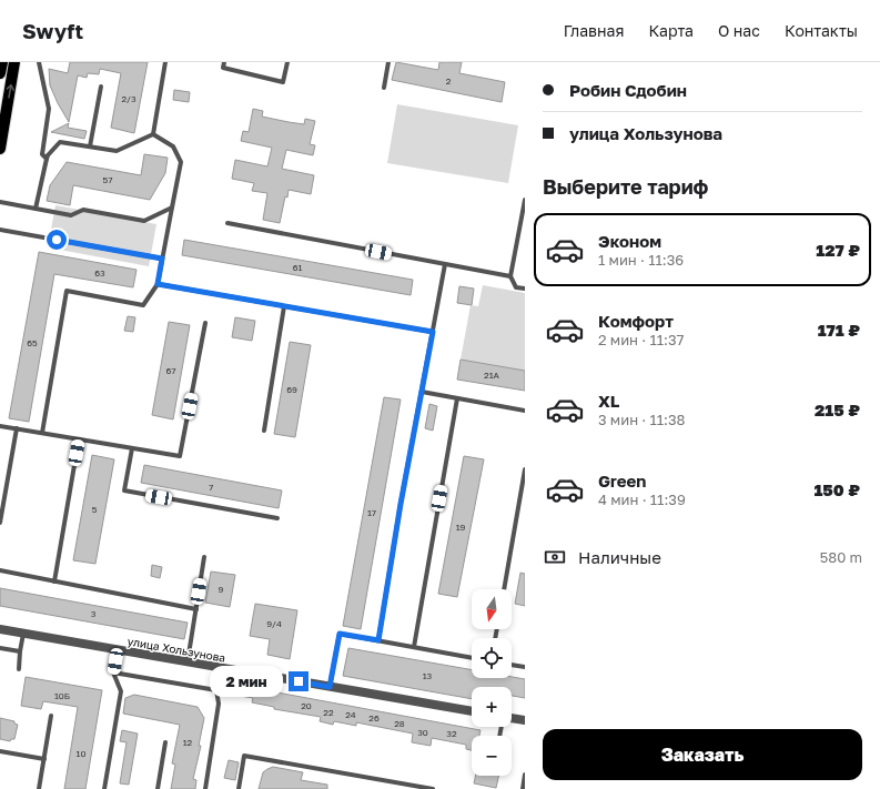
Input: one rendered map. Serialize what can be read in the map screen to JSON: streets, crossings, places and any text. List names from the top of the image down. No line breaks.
{"streets":{"street":["улица Хользунова"]},"house_numbers":["2","2/3","57","61","63","65","67","21А","69","7","5","17","19","9","3","9/4","13","10Б","20","22","24","26","28","30","32","12","10"],"north":"bottom","page":{"header":"Swyft","nav":["Главная","Карта","О нас","Контакты"],"banner":["Робин Сдобин","улица Хользунова"],"heading":"Выберите тариф","list":[{"name":"Эконом","note":"1 мин · 11:36","value":"127 ₽"},{"name":"Комфорт","note":"2 мин · 11:37","value":"171 ₽"},{"name":"XL","note":"3 мин · 11:38","value":"215 ₽"},{"name":"Green","note":"4 мин · 11:39","value":"150 ₽"}],"pay":["Наличные","580 m"],"map_buttons":["+","−"],"bubble":"2 мин","buttons":"Заказать"}}
